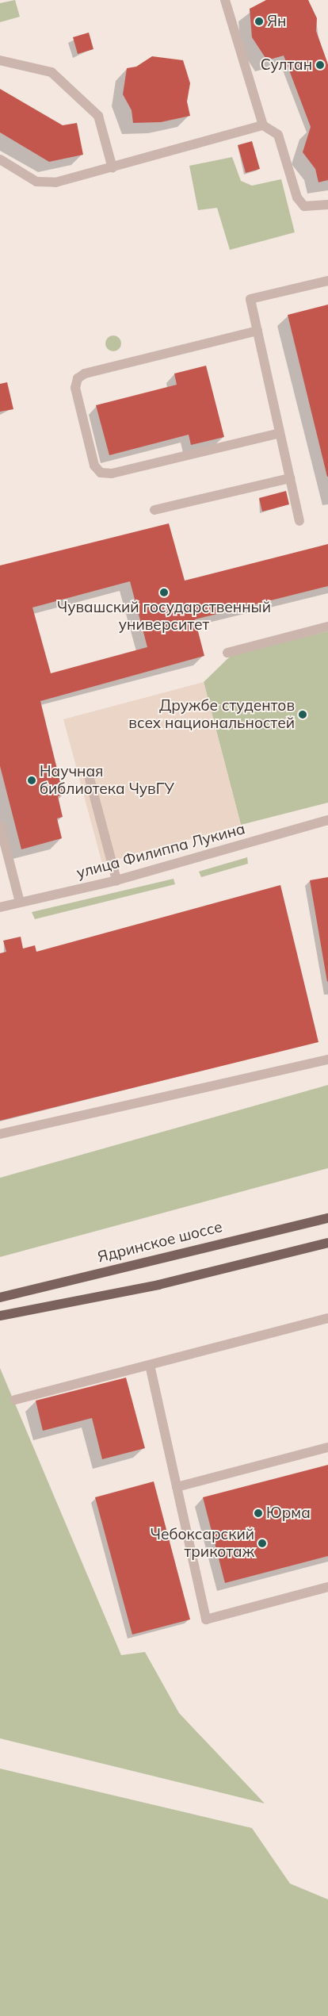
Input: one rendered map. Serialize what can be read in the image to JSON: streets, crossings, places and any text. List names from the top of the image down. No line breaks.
{"streets":{"main road":["Ядринское шоссе"],"street":["улица Филиппа Лукина"]},"places":["Ян","Султан","Чувашский государственный университет","Дружбе студентов всех национальностей","Научная библиотека ЧувГУ","Юрма","Чебоксарский трикотаж"]}
